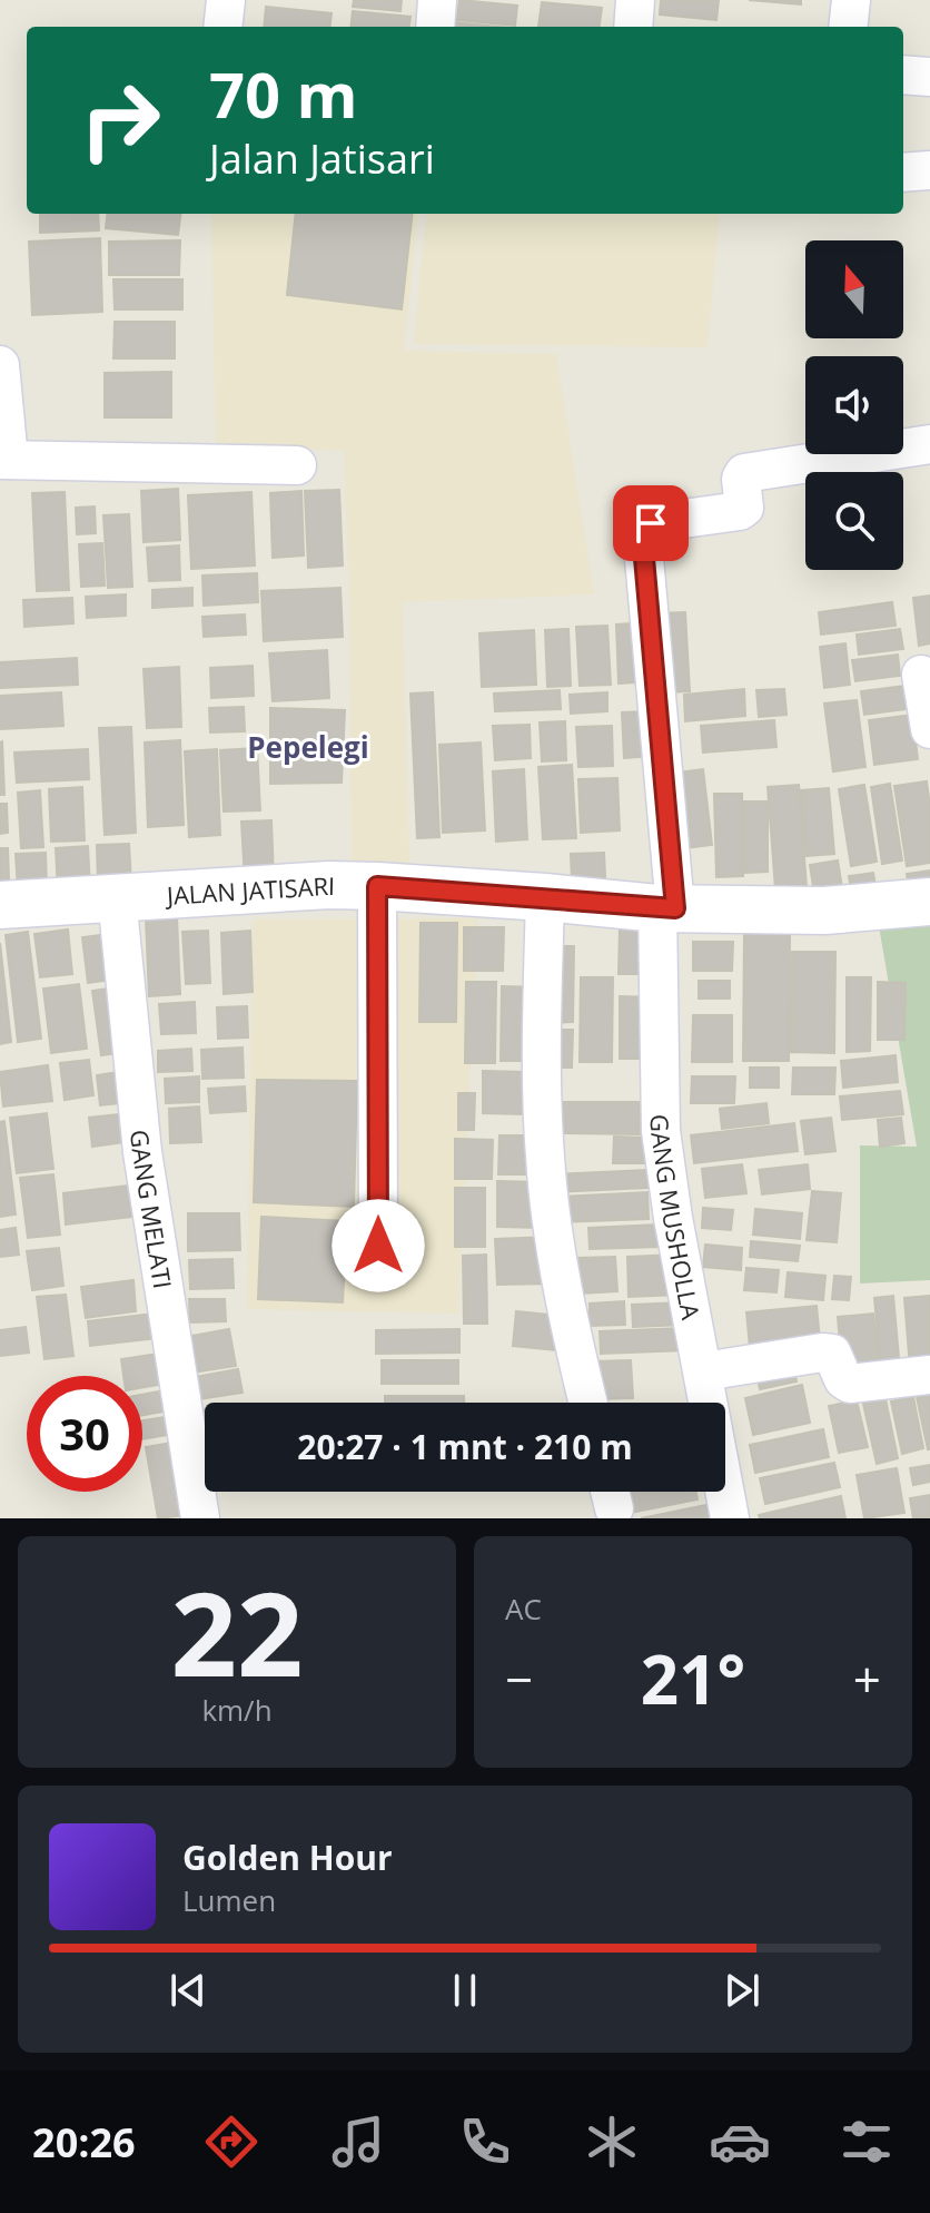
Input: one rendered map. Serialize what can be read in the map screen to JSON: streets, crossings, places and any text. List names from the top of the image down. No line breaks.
{"streets":{"street":["JALAN JATISARI","GANG MELATI","GANG MUSHOLLA"]},"crossings":[["JALAN JATISARI","GANG MELATI"],["JALAN JATISARI","GANG MUSHOLLA"]],"districts":["Pepelegi"],"north":"top","page":{"turn":["70 m","Jalan Jatisari"],"limit":"30","trip":"20:27 · 1 mnt · 210 m","tile":[["22","km/h"],"AC"],"heat":["−","21°","+"],"song":["Golden Hour","Lumen"],"tabs":"20:26"}}
